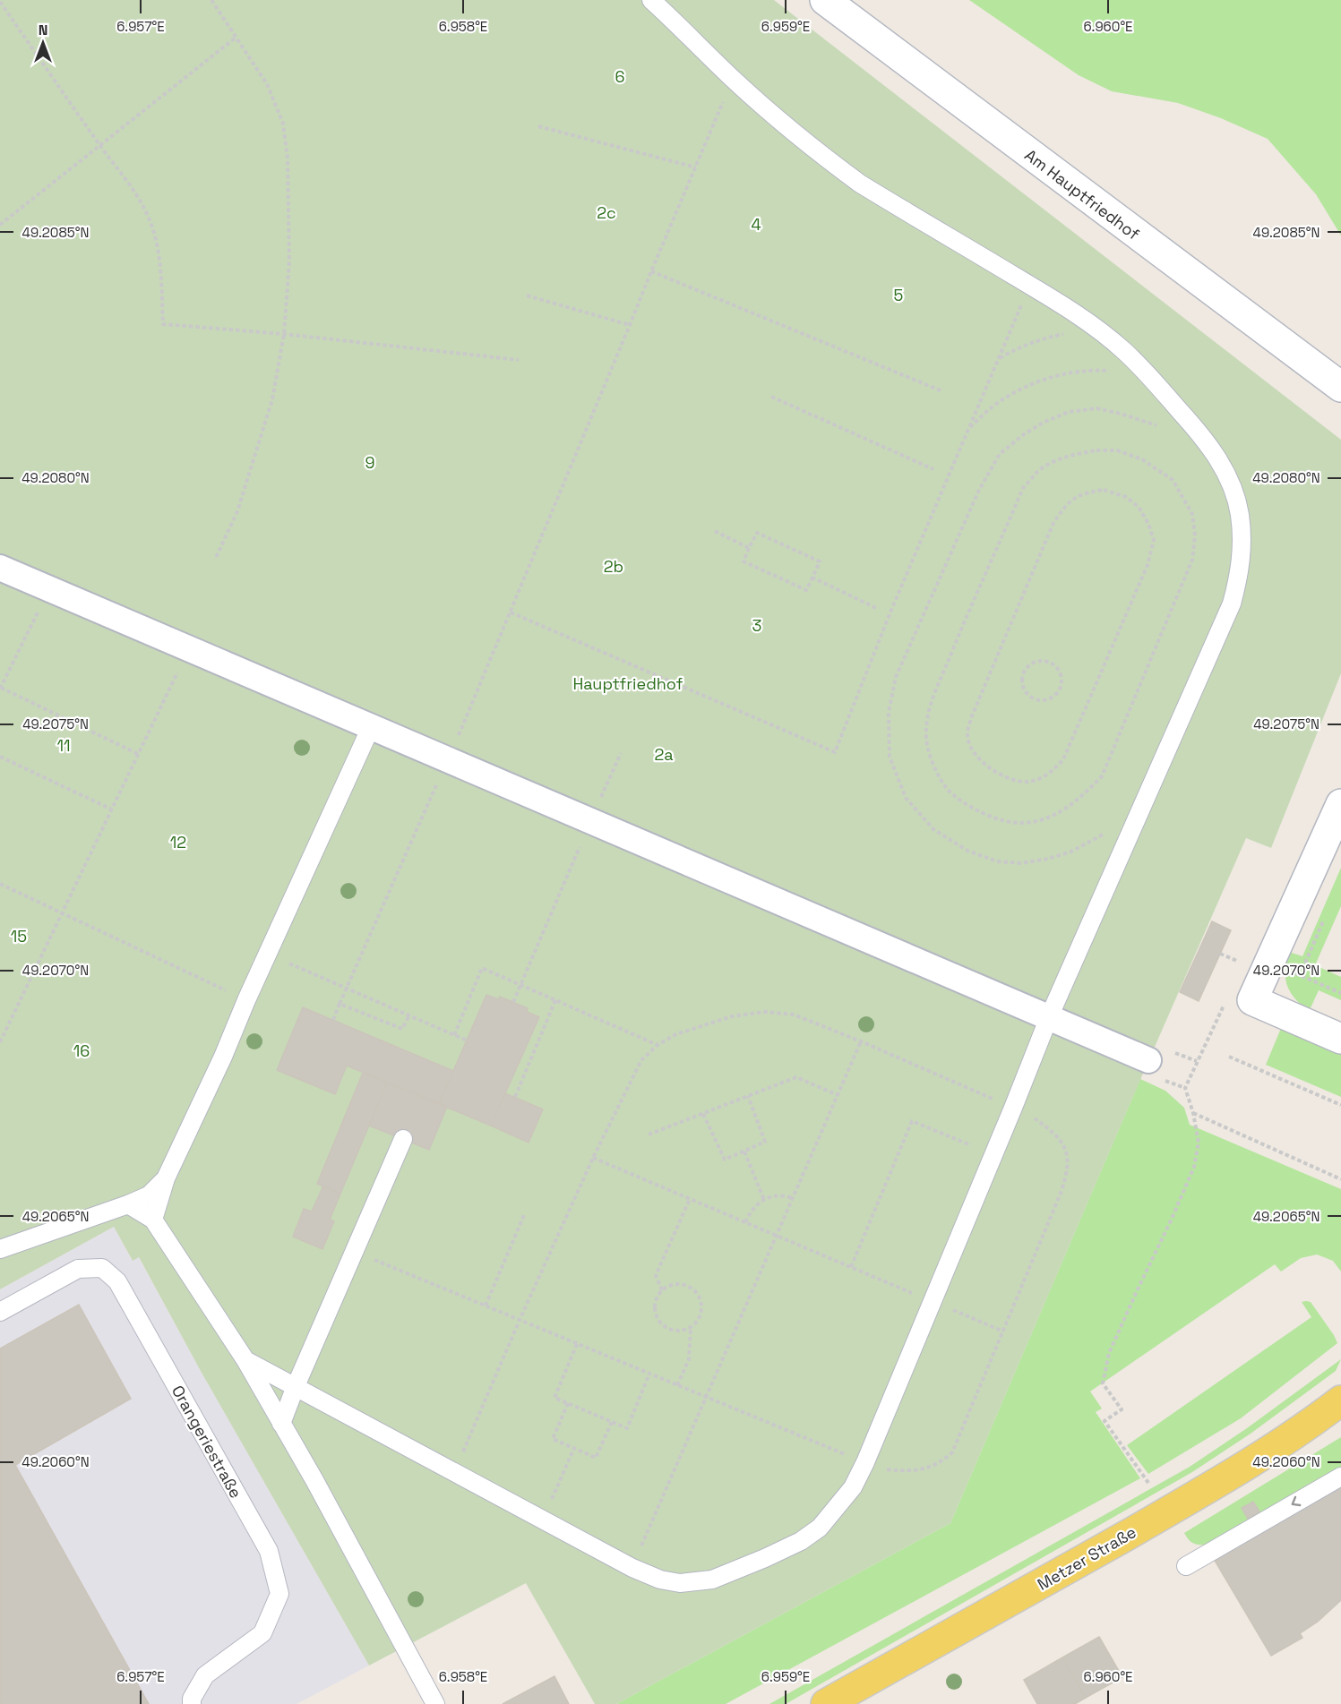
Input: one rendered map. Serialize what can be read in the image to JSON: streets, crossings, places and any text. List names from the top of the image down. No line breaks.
{"streets":{"main road":["Am Hauptfriedhof","Metzer Straße"],"lane":["Orangeriestraße"]},"parks":["6","2c","4","5","9","2b","3","Hauptfriedhof","11","2a","12","15","16"],"north":"top","coordinates":["6.957°E","6.958°E","6.959°E","6.960°E","49.2085°N","49.2080°N","49.2075°N","49.2070°N","49.2065°N","49.2060°N"]}
